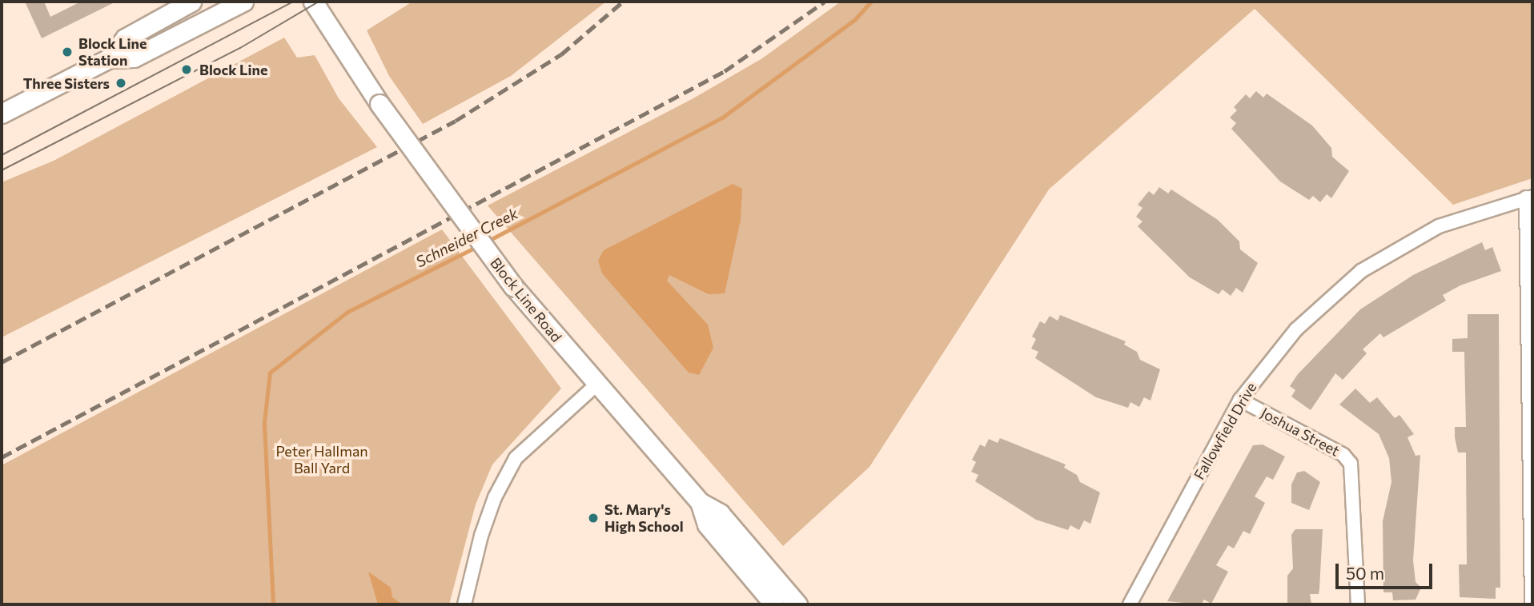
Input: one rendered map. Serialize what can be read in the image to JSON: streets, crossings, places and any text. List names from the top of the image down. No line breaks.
{"streets":{"street":["Block Line Road","Fallowfield Drive","Joshua Street"]},"crossings":[["Fallowfield Drive","Joshua Street"]],"water":["Schneider Creek"],"parks":["Peter Hallman Ball Yard"],"places":["Block Line Station","Block Line","Three Sisters","St. Mary's High School"],"scale_bar":"50 m"}
